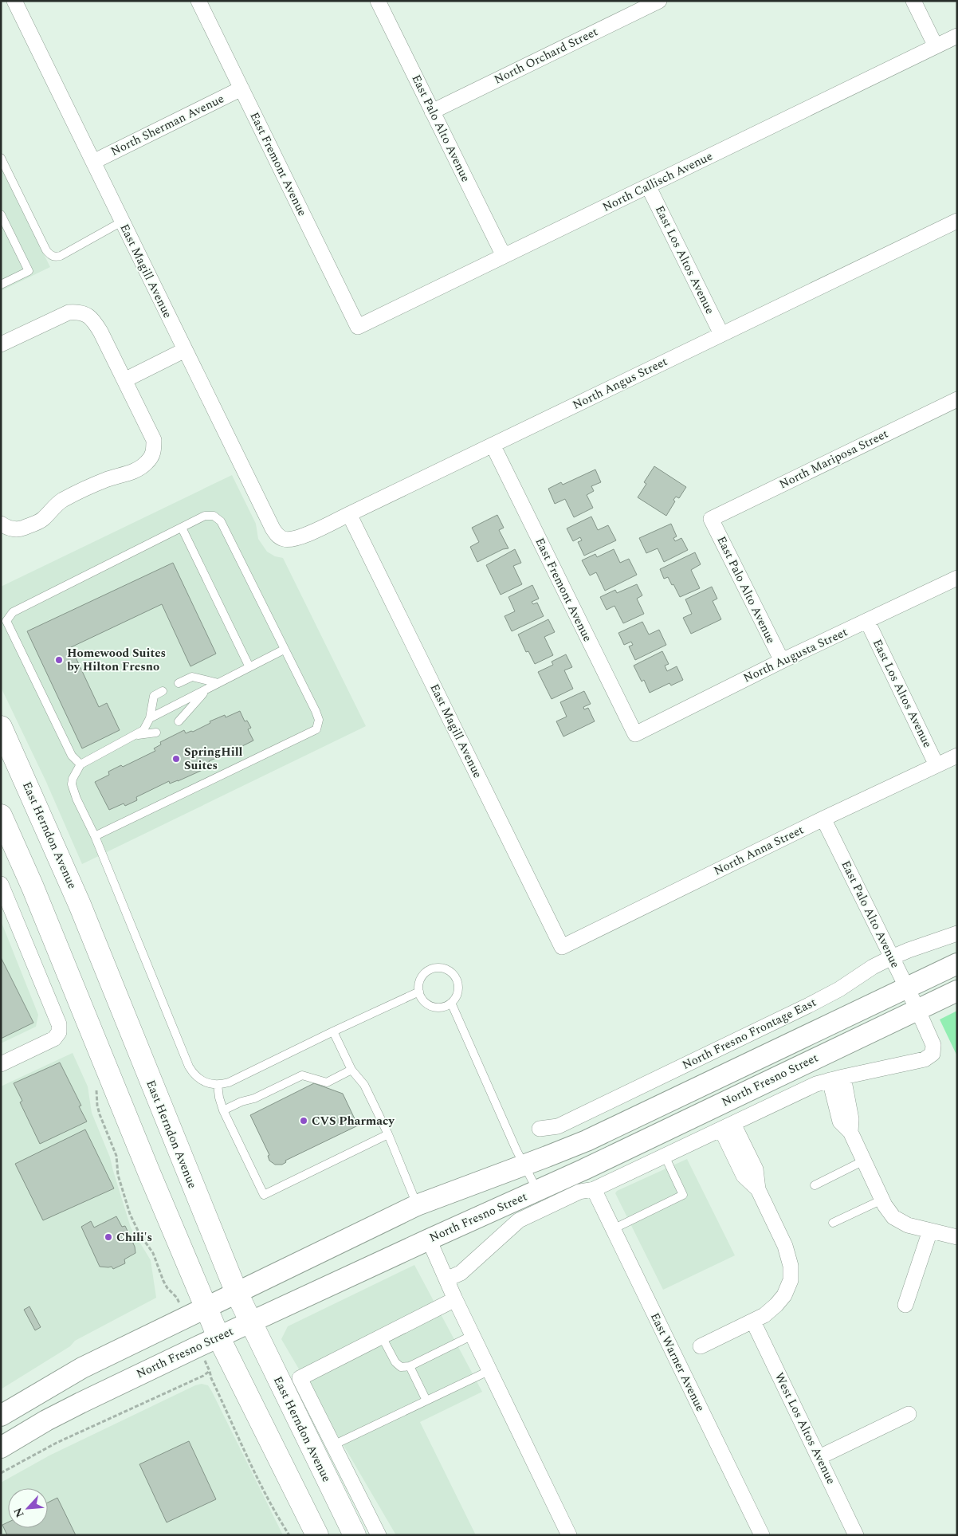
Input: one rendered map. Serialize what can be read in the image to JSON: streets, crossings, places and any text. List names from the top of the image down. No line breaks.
{"streets":{"main road":["East Herndon Avenue","North Fresno Street"],"street":["North Orchard Street","North Sherman Avenue","East Palo Alto Avenue","East Fremont Avenue","North Callisch Avenue","East Los Altos Avenue","East Magill Avenue","North Angus Street","North Mariposa Street","North Augusta Street","North Anna Street","North Fresno Frontage East","East Warner Avenue","West Los Altos Avenue"]},"crossings":[["North Orchard Street","East Palo Alto Avenue"],["North Sherman Avenue","East Fremont Avenue"],["North Sherman Avenue","East Magill Avenue"],["East Palo Alto Avenue","North Callisch Avenue"],["East Palo Alto Avenue","North Mariposa Street"],["East Palo Alto Avenue","North Augusta Street"],["East Palo Alto Avenue","North Anna Street"],["East Palo Alto Avenue","North Fresno Frontage East"],["East Palo Alto Avenue","North Fresno Street"],["East Fremont Avenue","North Callisch Avenue"],["East Fremont Avenue","North Angus Street"],["East Fremont Avenue","North Augusta Street"],["North Callisch Avenue","East Los Altos Avenue"],["East Los Altos Avenue","North Angus Street"],["East Los Altos Avenue","North Augusta Street"],["East Los Altos Avenue","North Anna Street"],["East Magill Avenue","North Angus Street"],["East Magill Avenue","North Anna Street"],["East Herndon Avenue","North Fresno Street"]],"places":["Homewood Suites by Hilton Fresno","SpringHill Suites","CVS Pharmacy","Chili's"],"north":"bottom left"}
